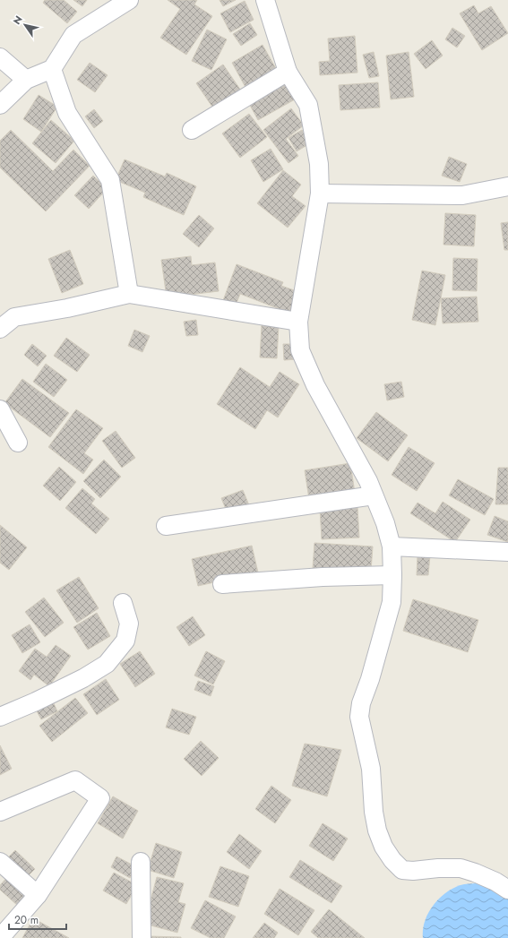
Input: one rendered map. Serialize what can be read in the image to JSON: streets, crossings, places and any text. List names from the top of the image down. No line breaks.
{"scale_bar":"20 m","north":"top left"}
